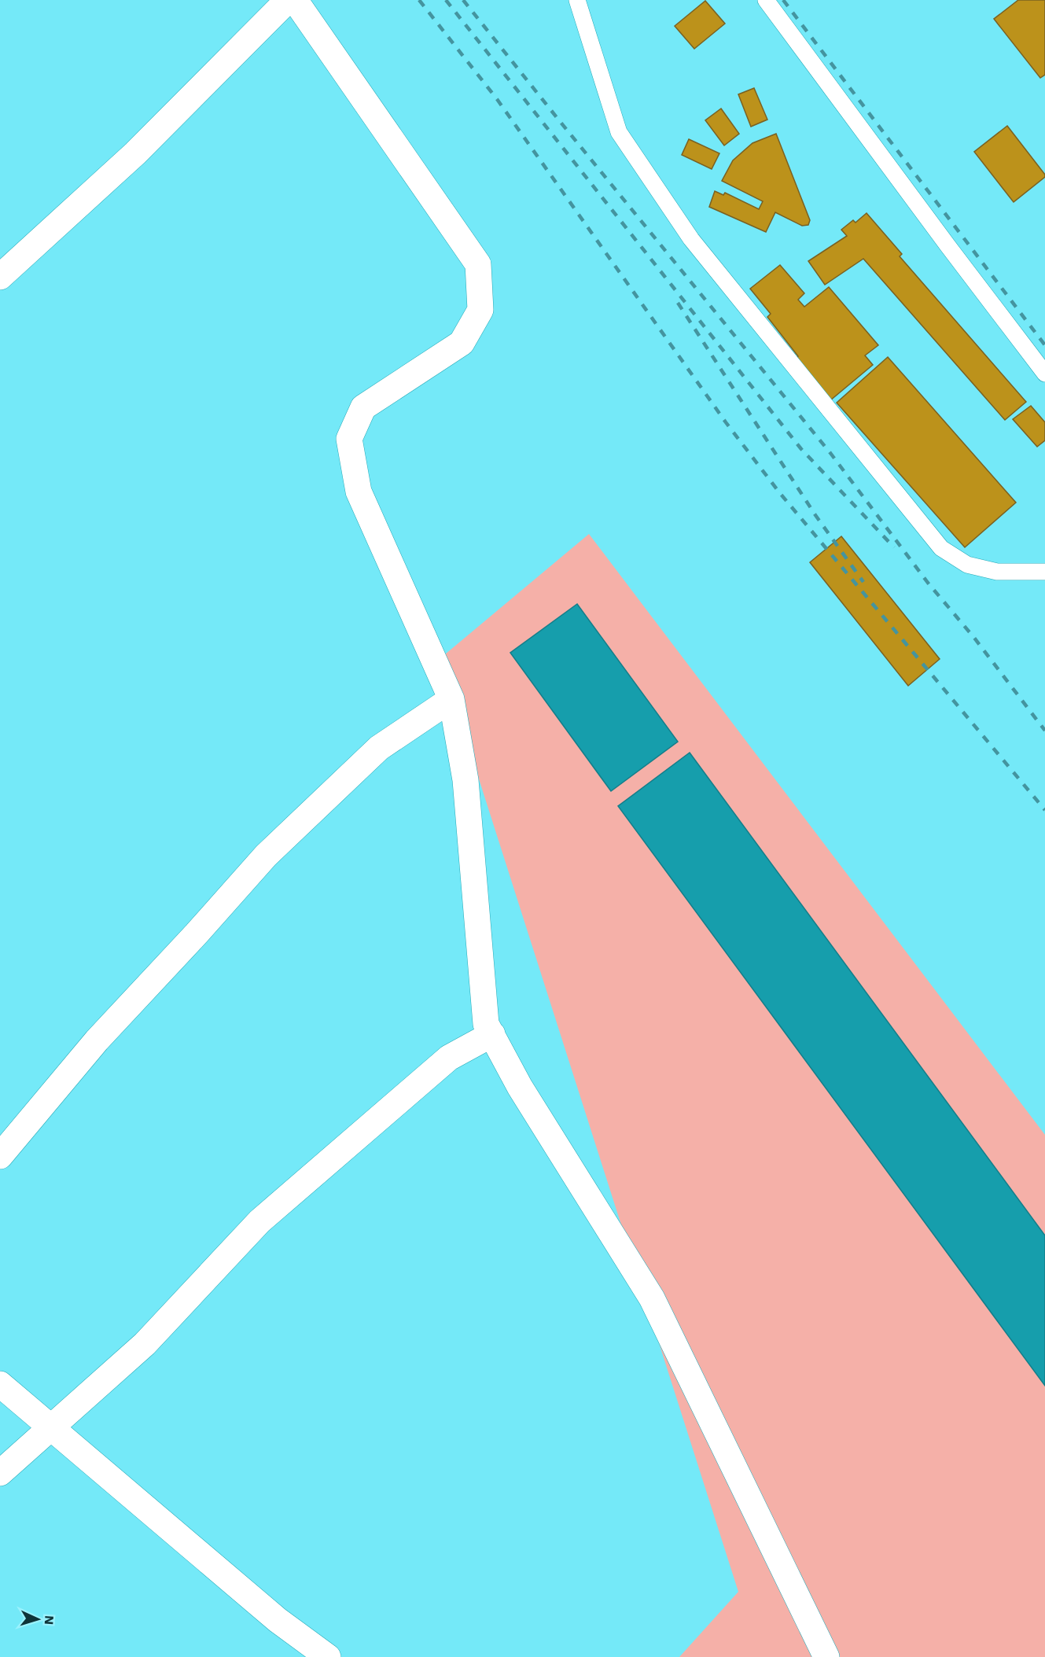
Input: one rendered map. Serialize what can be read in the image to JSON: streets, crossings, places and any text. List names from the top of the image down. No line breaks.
{"north":"right"}
